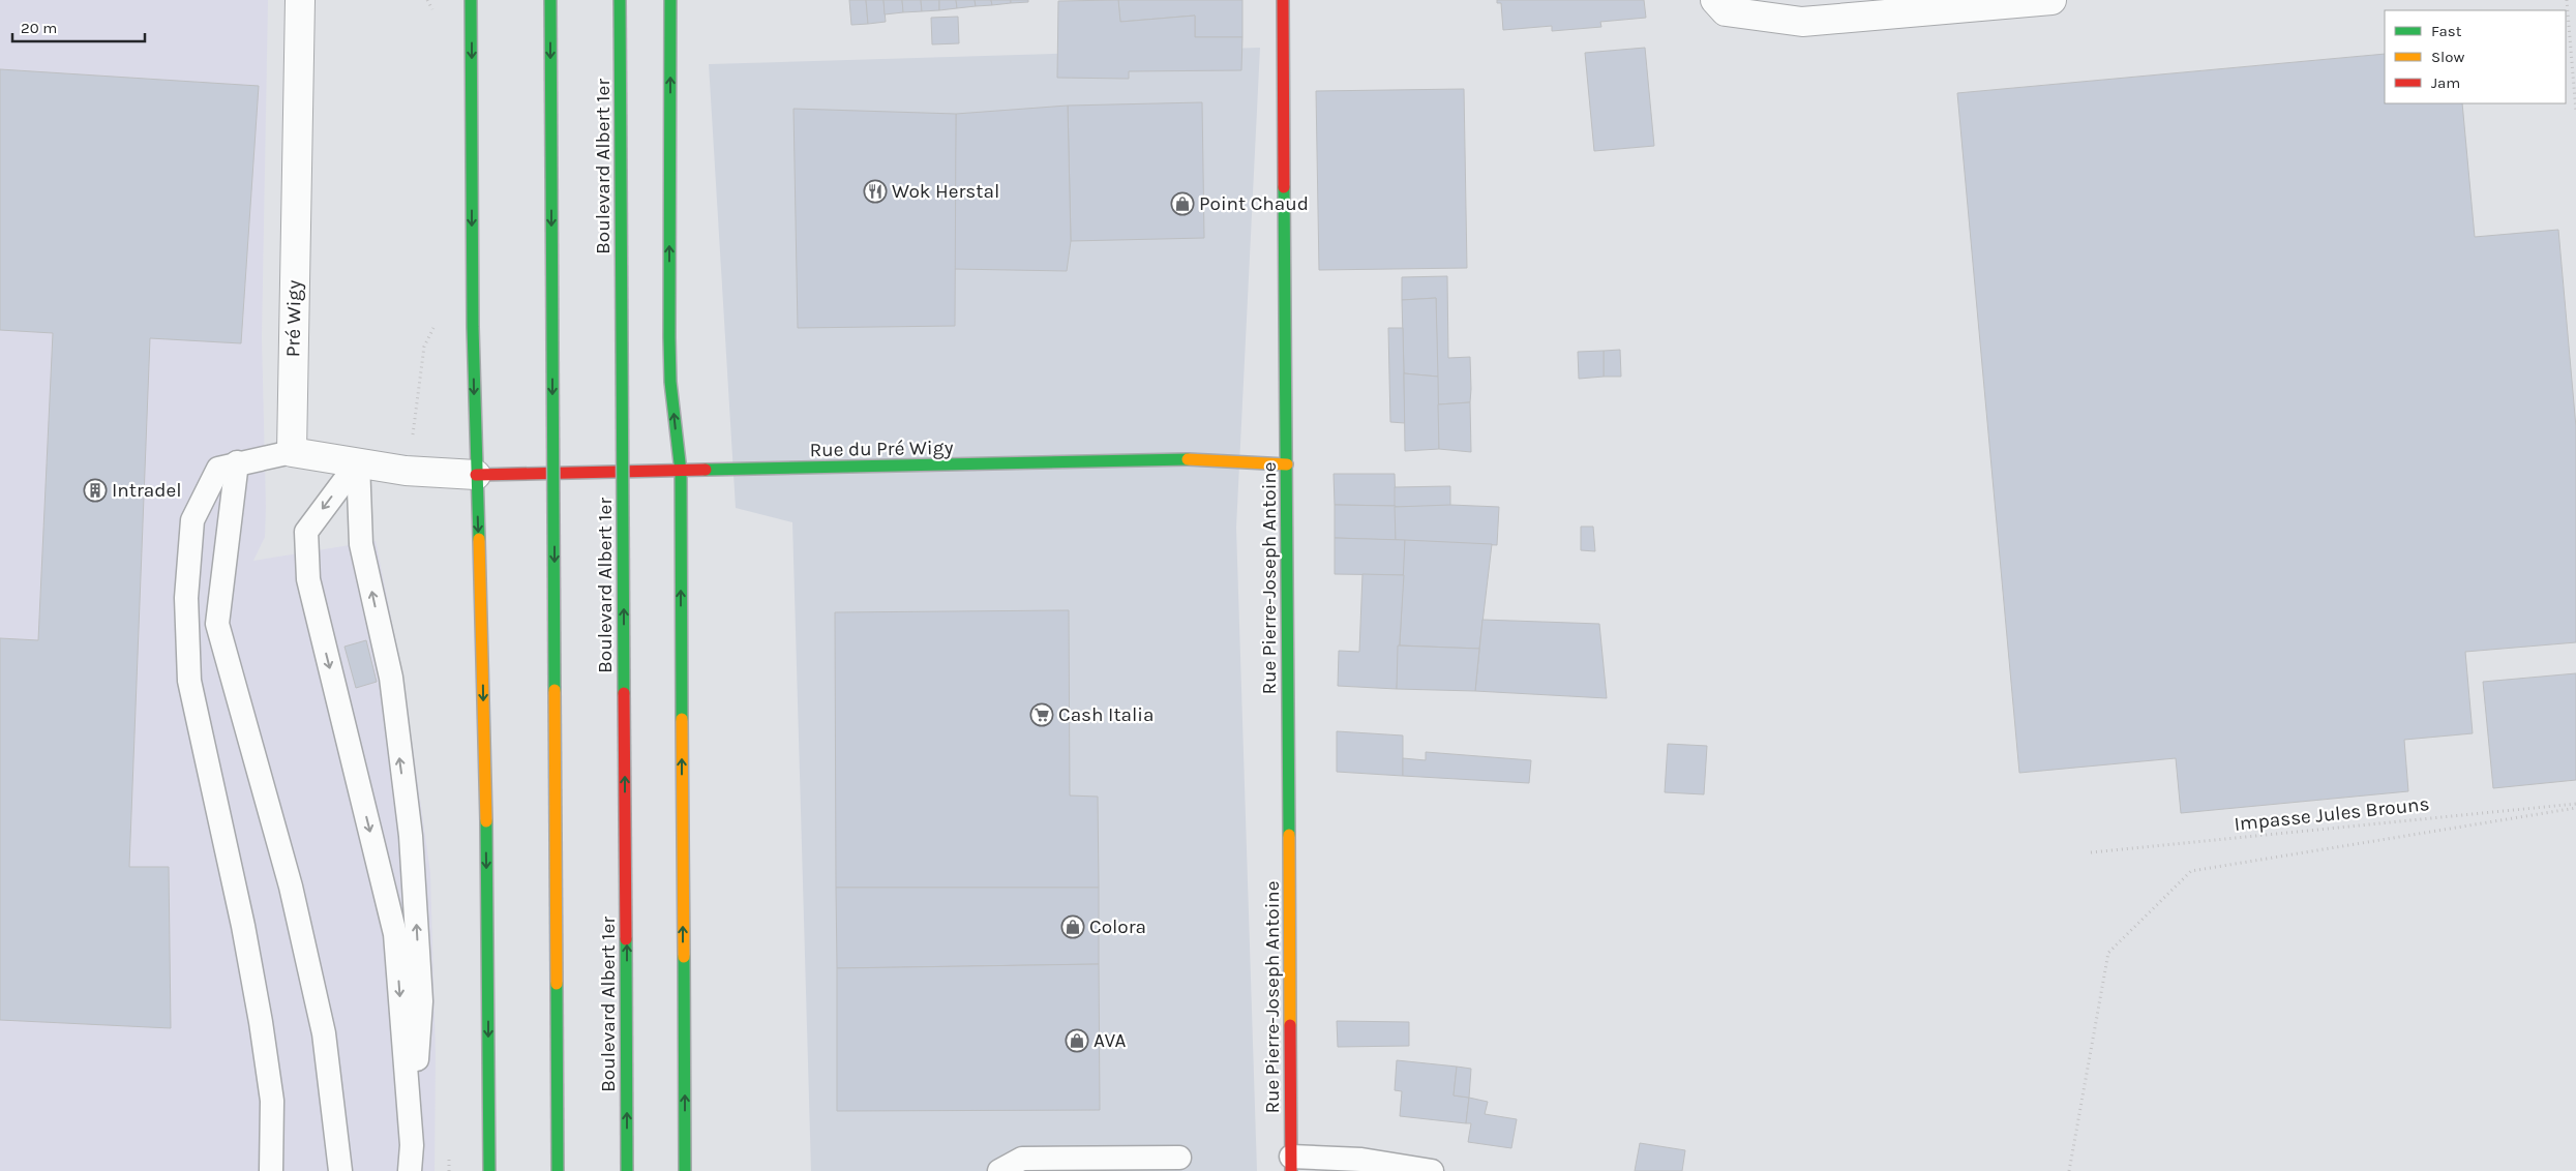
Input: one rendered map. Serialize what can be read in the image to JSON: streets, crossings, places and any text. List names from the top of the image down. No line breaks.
{"streets":{"main road":["Boulevard Albert 1er","Rue du Pré Wigy","Rue Pierre-Joseph Antoine"],"street":["Pré Wigy"],"path":["Impasse Jules Brouns"]},"crossings":[["Rue du Pré Wigy","Rue Pierre-Joseph Antoine"]],"places":{"restaurant":["Wok Herstal"],"shop":["Point Chaud","Colora","AVA"],"building":["Intradel"],"supermarket":["Cash Italia"]},"legend":["Fast","Slow","Jam"],"scale_bar":"20 m"}
